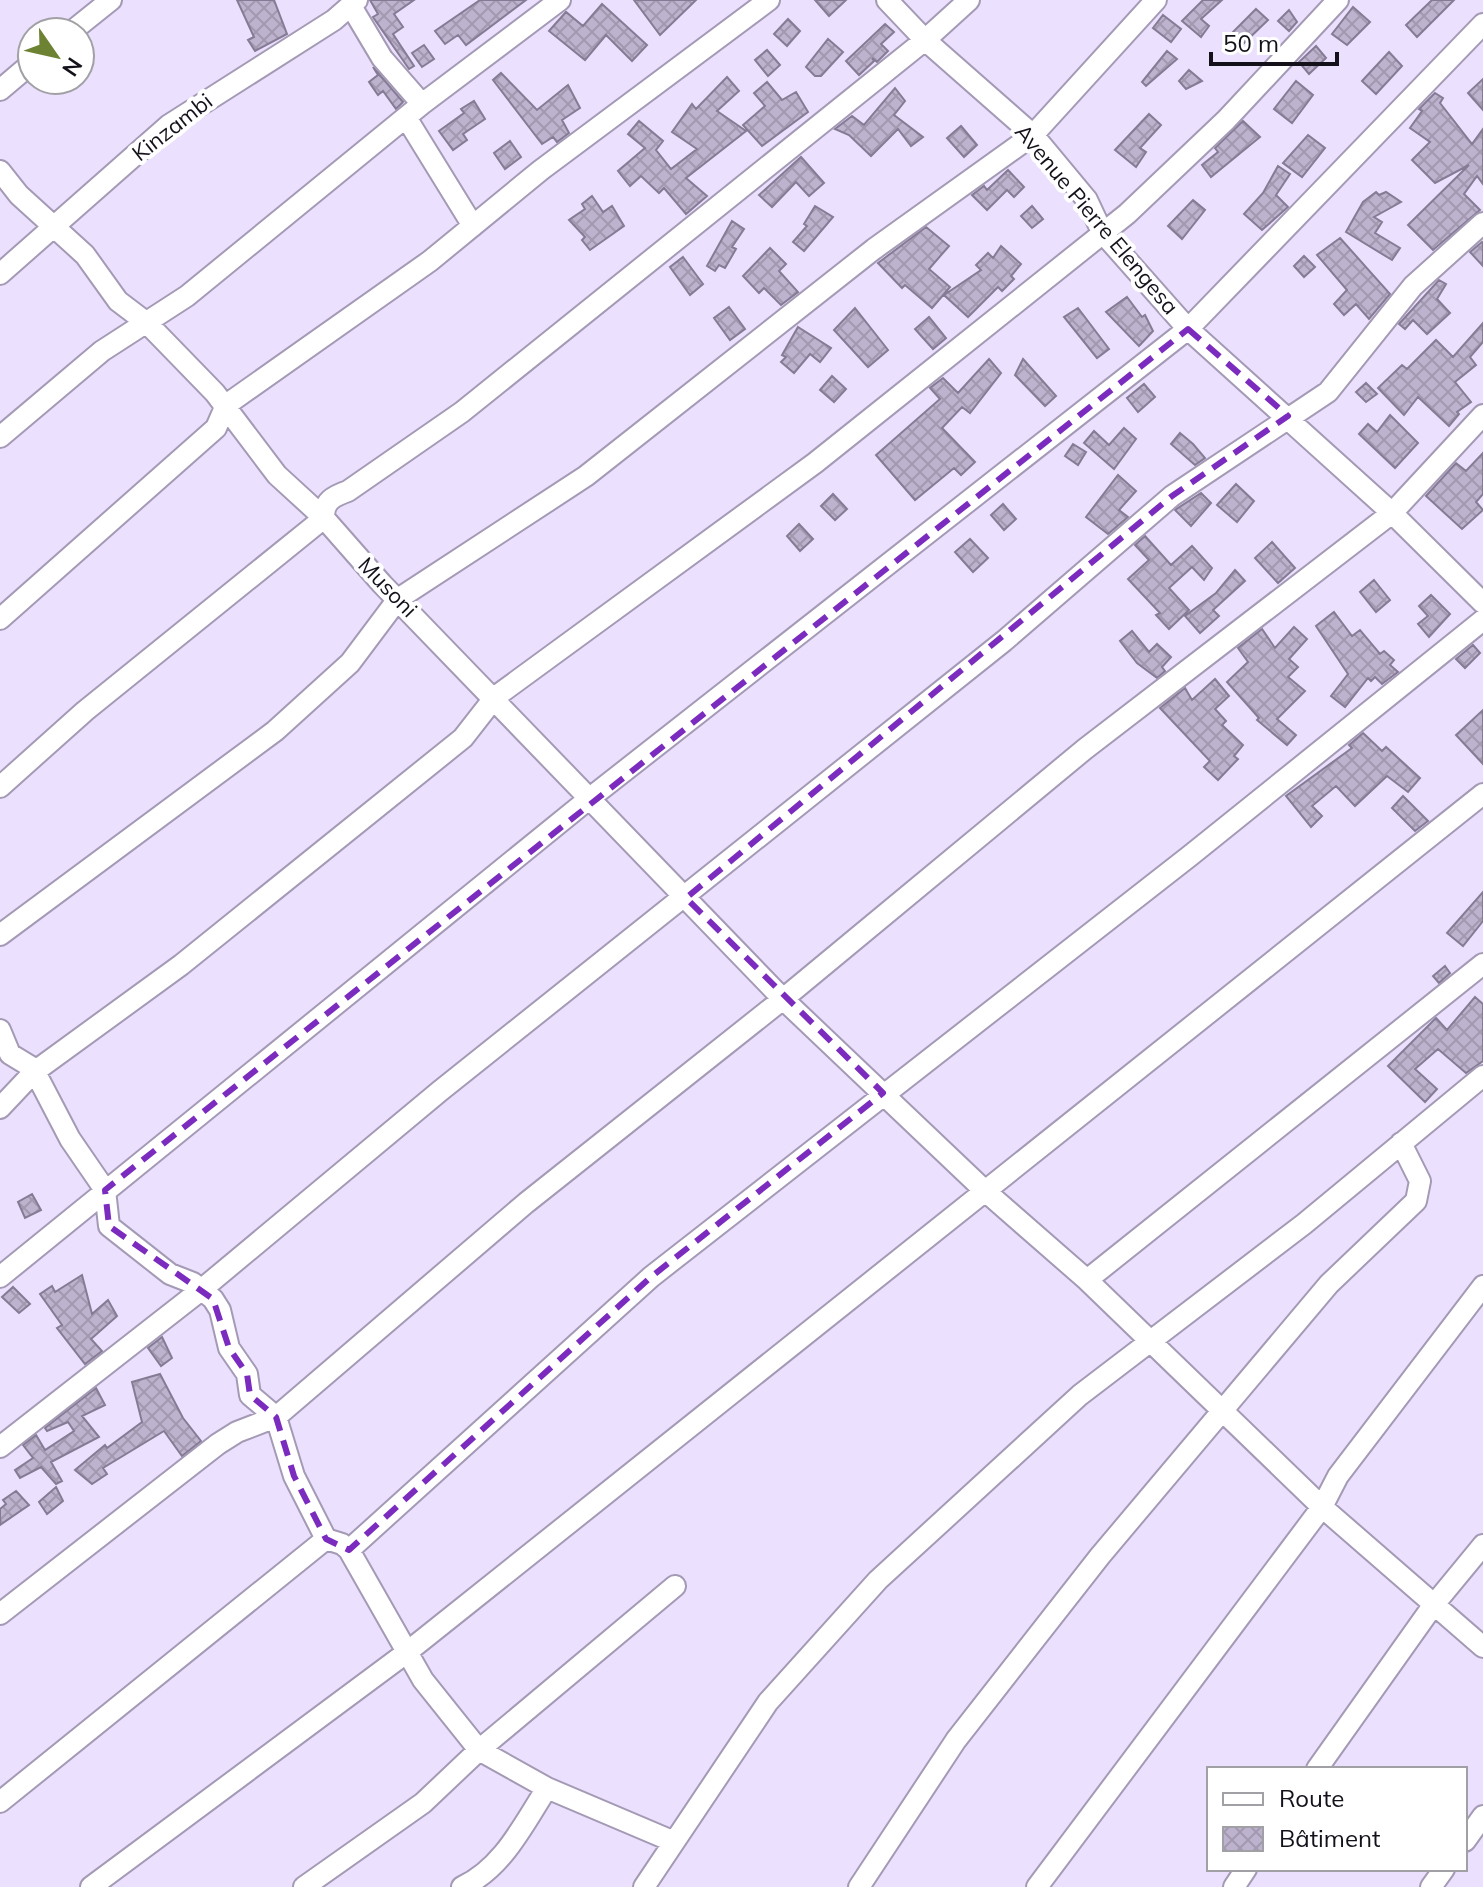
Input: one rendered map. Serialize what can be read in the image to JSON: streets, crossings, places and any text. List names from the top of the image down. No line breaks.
{"streets":{"street":["Kinzambi","Avenue Pierre Elengesa","Musoni"]},"crossings":[["Kinzambi","Musoni"]],"legend":["Route","Bâtiment"],"scale_bar":"50 m","north":"bottom right"}
